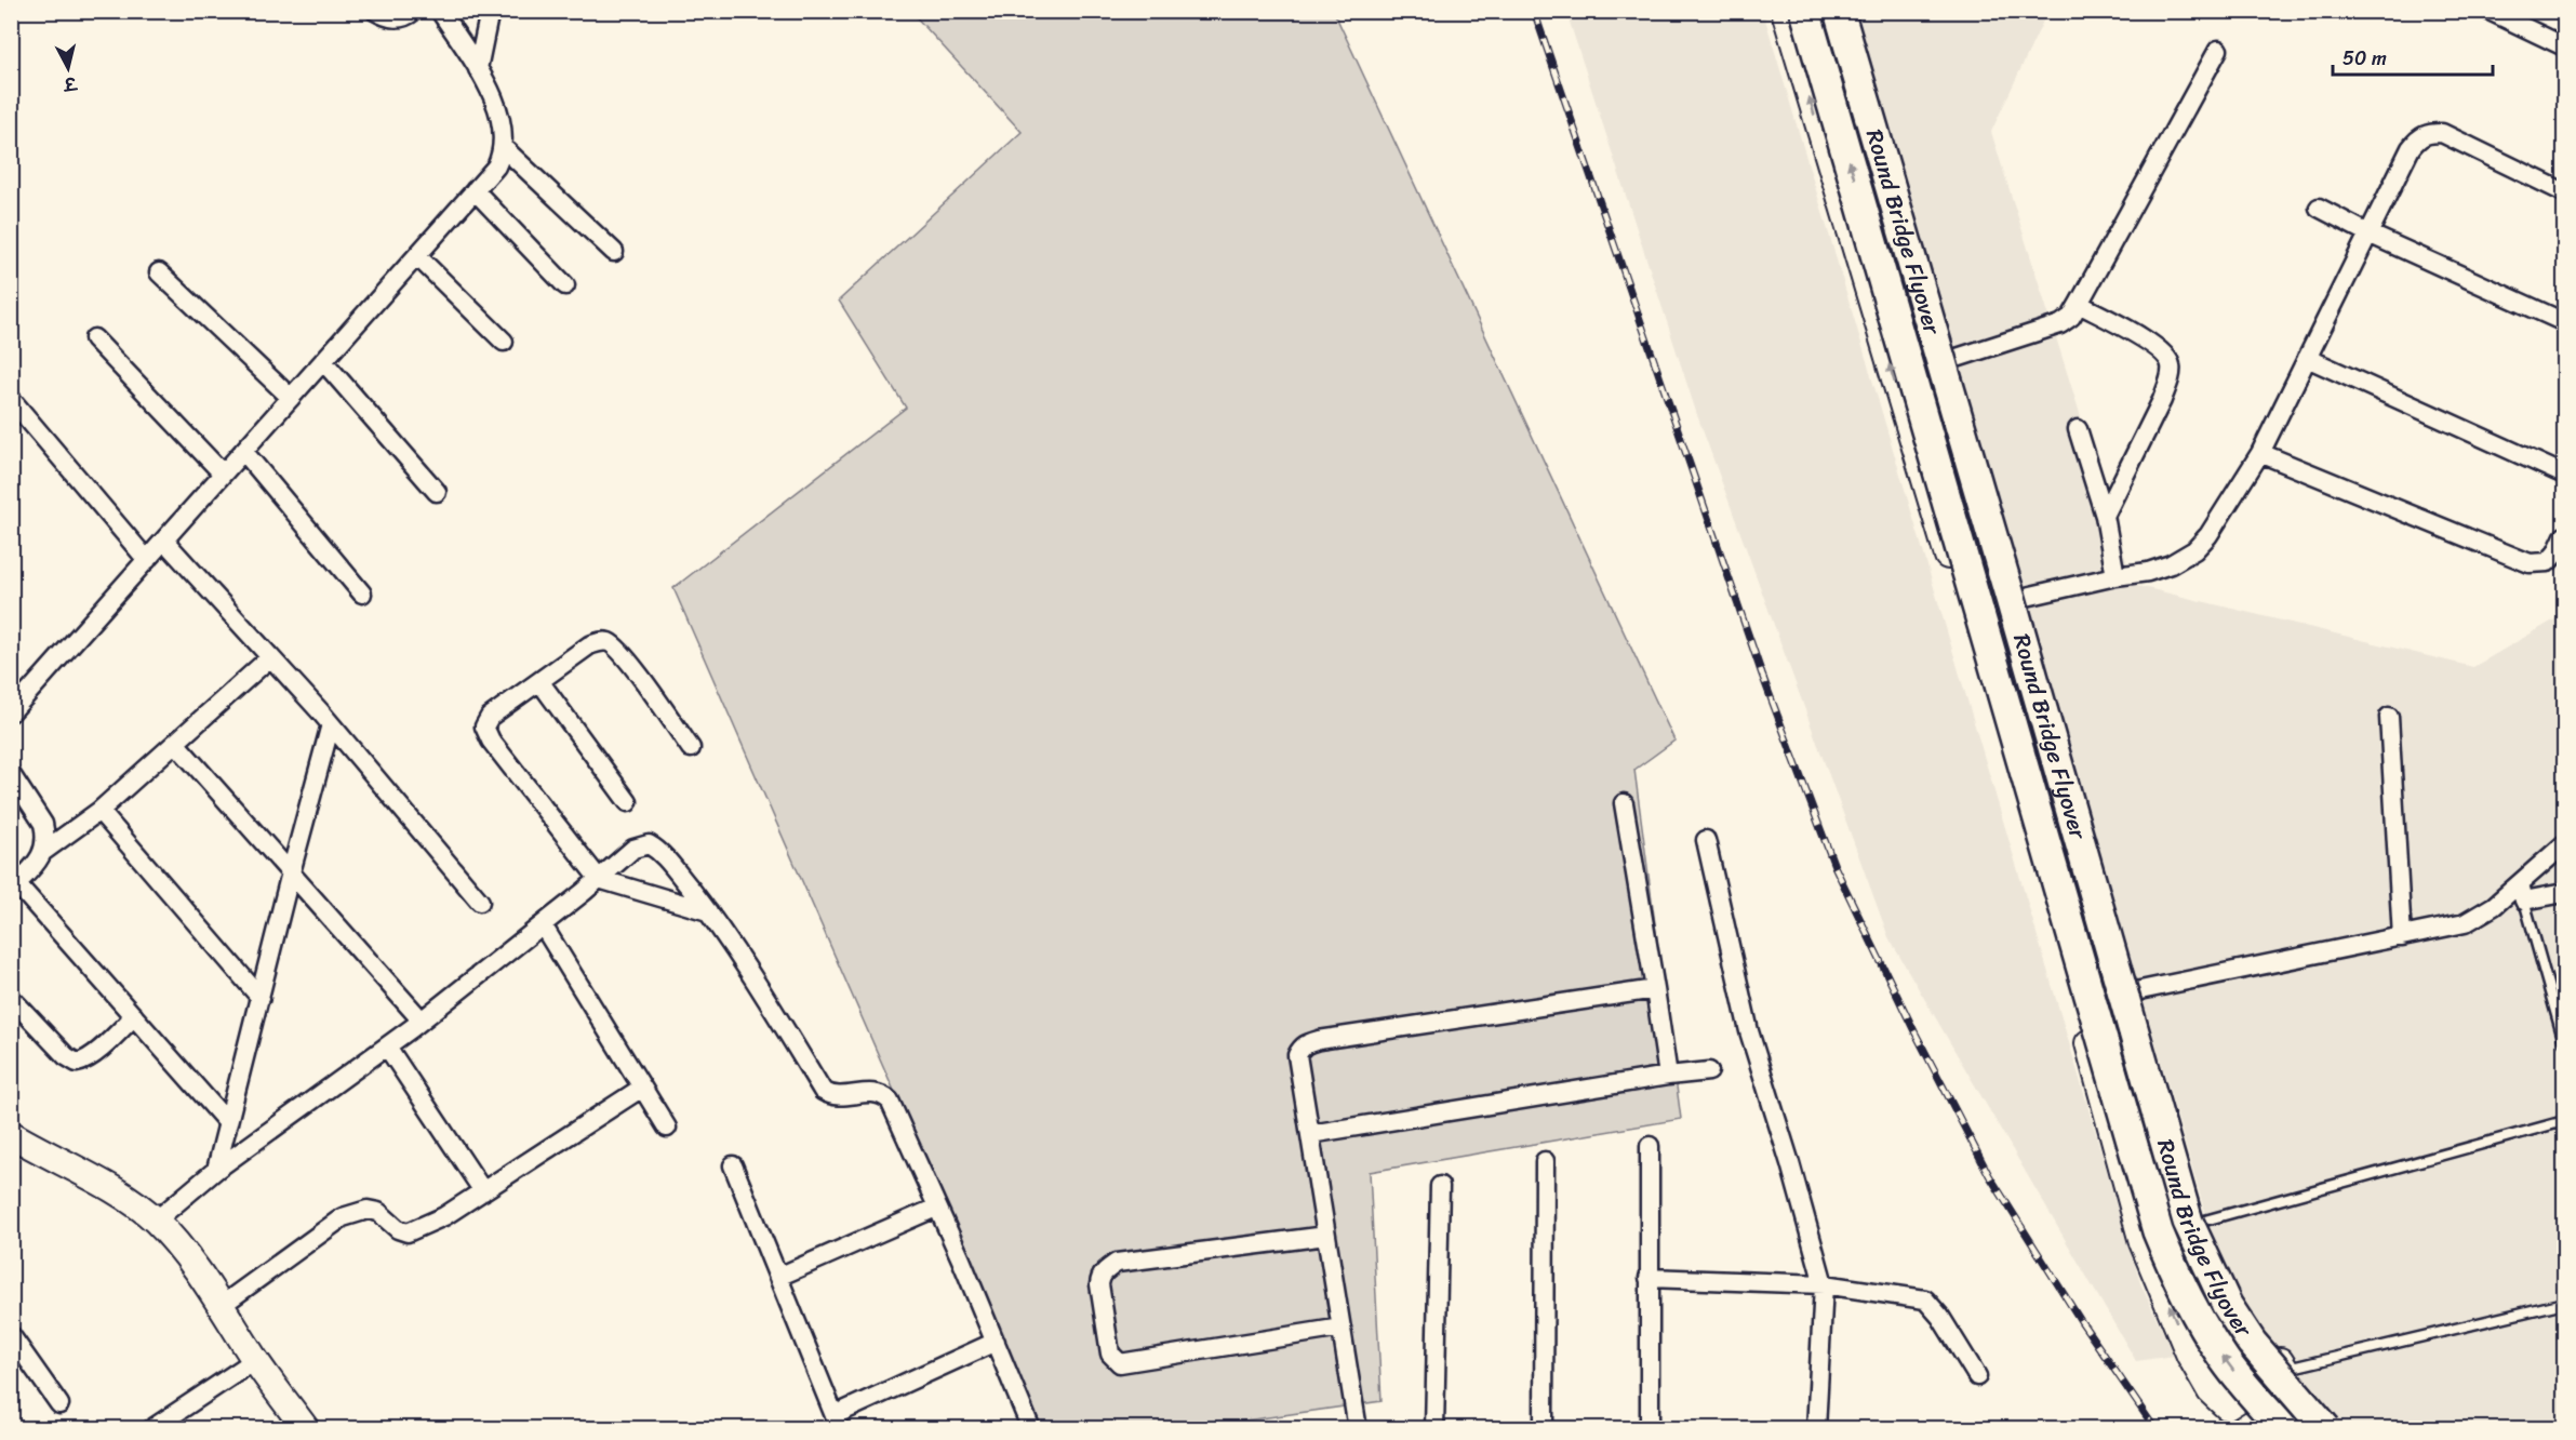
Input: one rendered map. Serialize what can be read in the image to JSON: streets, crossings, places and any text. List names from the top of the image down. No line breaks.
{"streets":{"main road":["Round Bridge Flyover"]},"scale_bar":"50 m","north":"bottom"}
